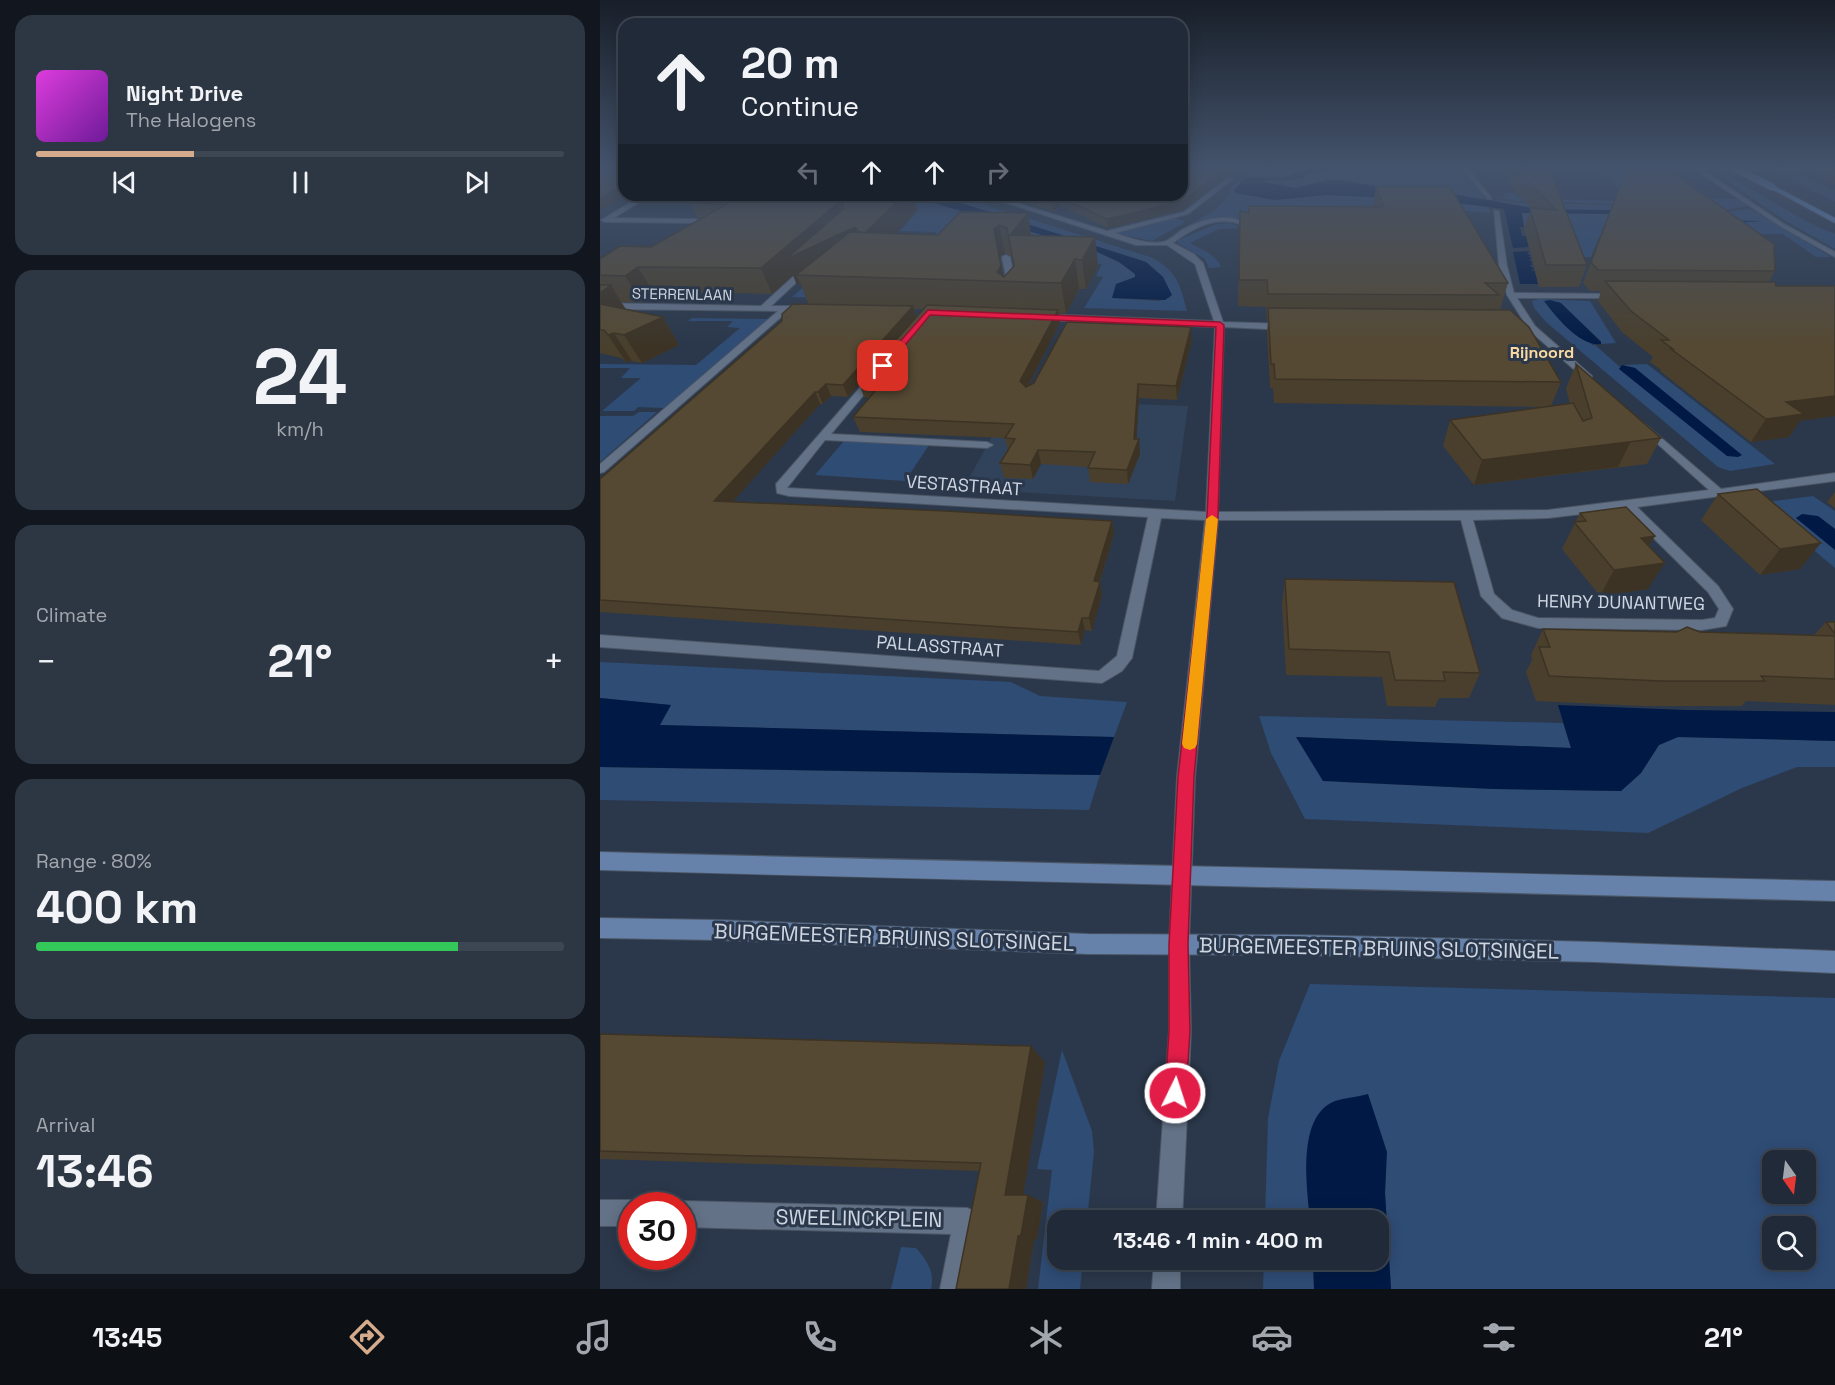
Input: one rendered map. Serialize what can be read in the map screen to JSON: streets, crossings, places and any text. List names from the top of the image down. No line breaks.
{"streets":{"main road":["BURGEMEESTER BRUINS SLOTSINGEL"],"street":["STERRENLAAN","VESTASTRAAT","HENRY DUNANTWEG","PALLASSTRAAT","SWEELINCKPLEIN"]},"crossings":[["VESTASTRAAT","PALLASSTRAAT"]],"districts":["Rijnoord"],"north":"bottom","page":{"turn":["20 m","Continue"],"song":["Night Drive","The Halogens"],"tile":[["24","km/h"],"Climate",["Range · 80%","400 km"],["Arrival","13:46"]],"heat":["−","21°","+"],"limit":"30","trip":"13:46 · 1 min · 400 m","tabs":["13:45","21°"]}}
